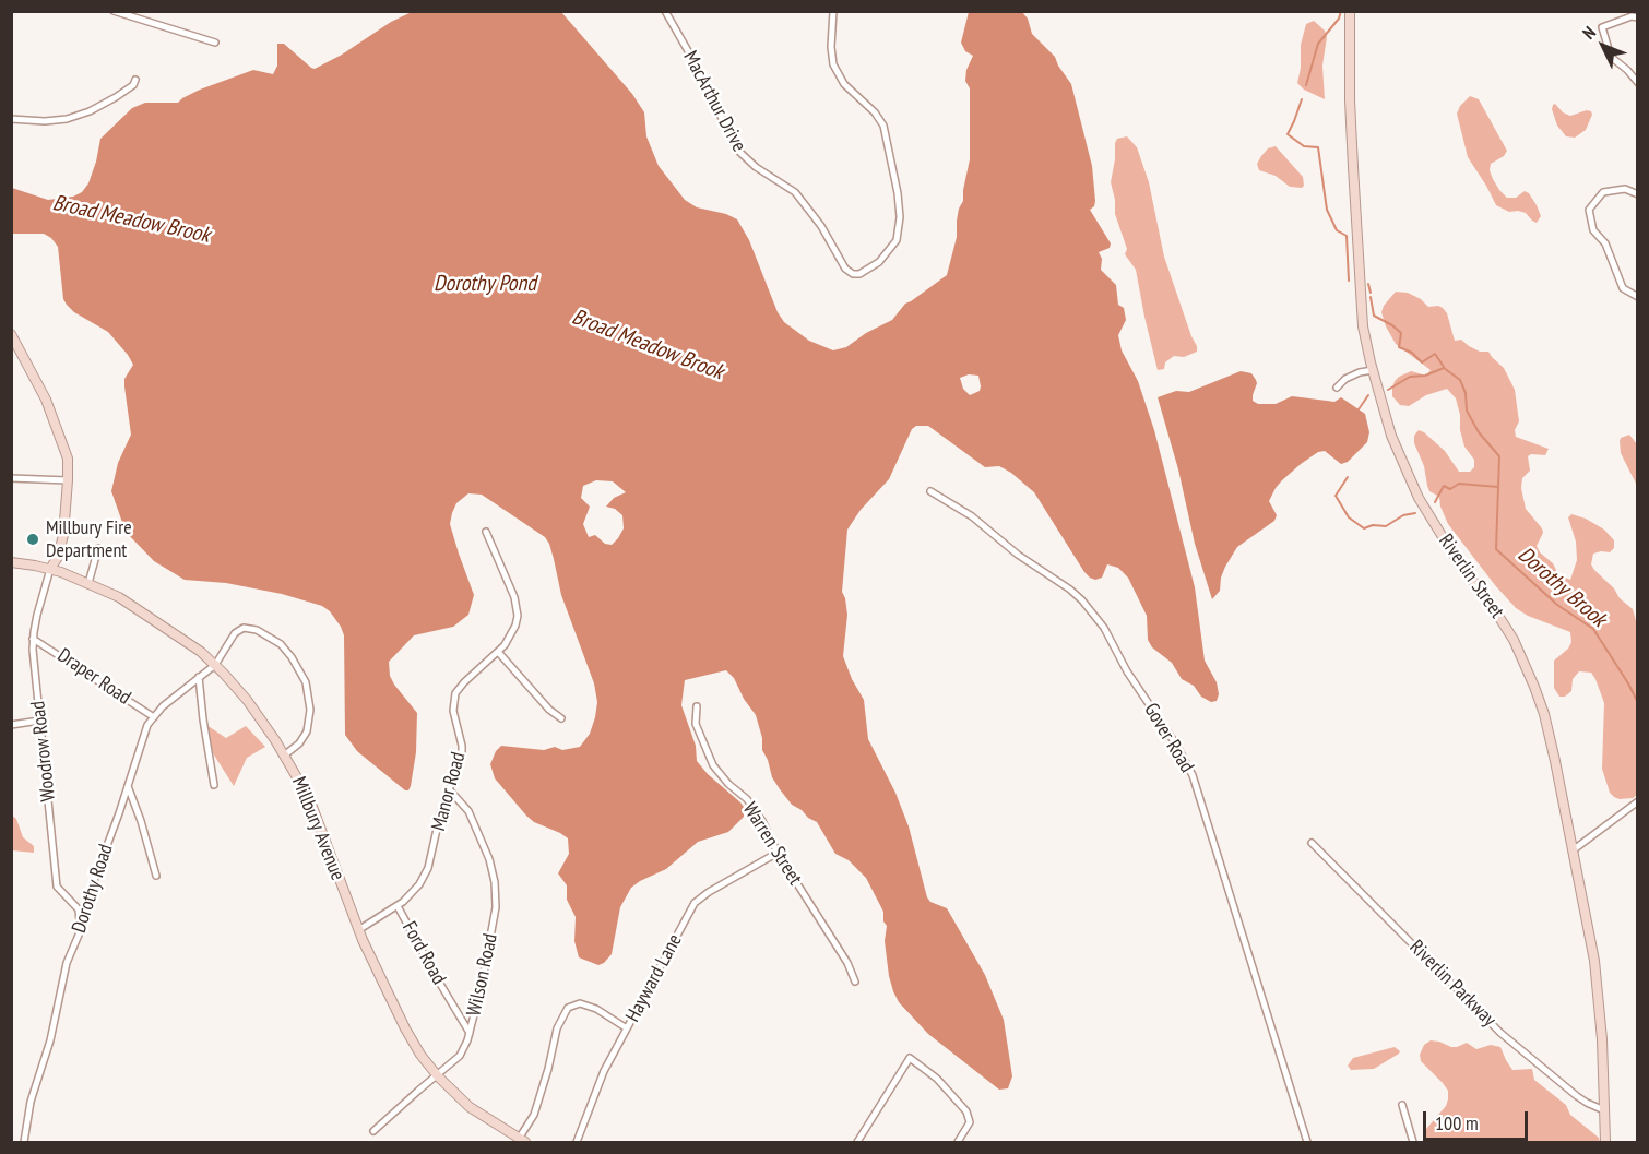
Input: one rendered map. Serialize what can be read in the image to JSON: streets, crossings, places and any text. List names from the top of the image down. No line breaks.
{"streets":{"street":["MacArthur Drive","Riverlin Street","Draper Road","Gover Road","Woodrow Road","Manor Road","Millbury Avenue","Warren Street","Dorothy Road","Ford Road","Wilson Road","Hayward Lane","Riverlin Parkway"]},"crossings":[["Riverlin Street","Riverlin Parkway"],["Draper Road","Woodrow Road"],["Draper Road","Dorothy Road"],["Woodrow Road","Millbury Avenue"],["Woodrow Road","Dorothy Road"],["Manor Road","Millbury Avenue"],["Manor Road","Ford Road"],["Manor Road","Wilson Road"],["Millbury Avenue","Dorothy Road"],["Millbury Avenue","Wilson Road"],["Warren Street","Hayward Lane"],["Ford Road","Wilson Road"]],"water":["Broad Meadow Brook","Dorothy Pond","Dorothy Brook"],"places":["Millbury Fire Department"],"scale_bar":"100 m","north":"top left"}
